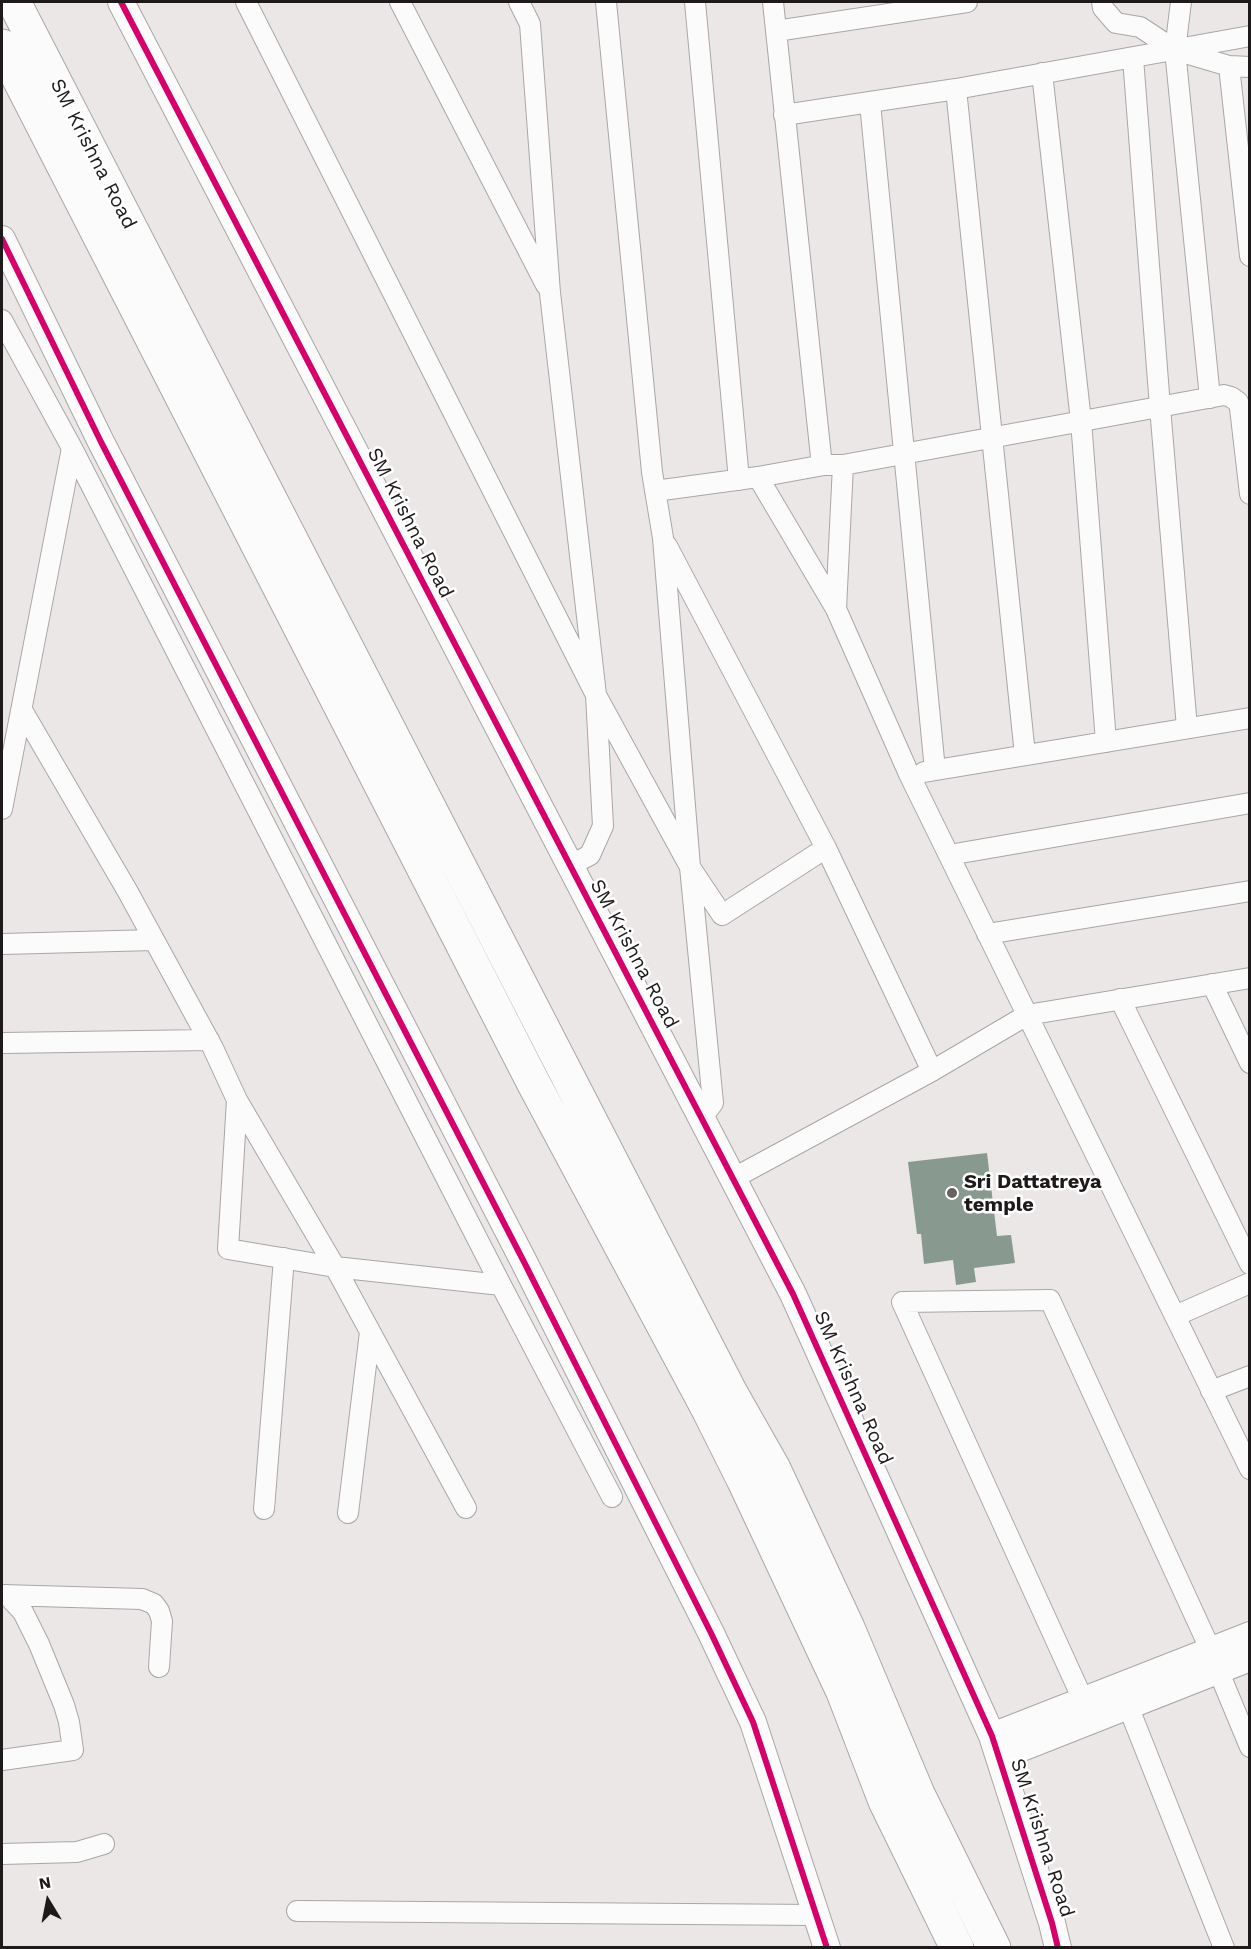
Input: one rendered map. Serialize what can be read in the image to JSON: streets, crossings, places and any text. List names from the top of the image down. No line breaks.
{"streets":{"highway":["SM Krishna Road"]},"places":["Sri Dattatreya temple"],"north":"top"}
